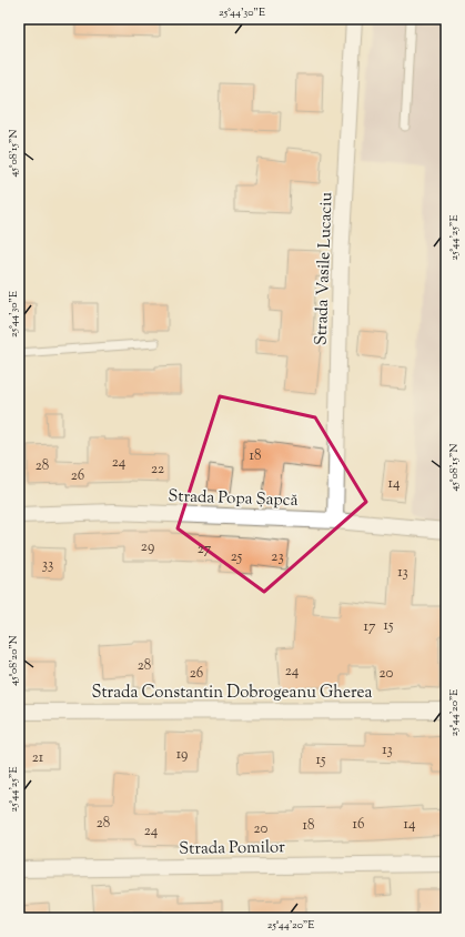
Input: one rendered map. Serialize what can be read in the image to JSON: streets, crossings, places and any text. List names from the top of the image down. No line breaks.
{"streets":{"street":["Strada Vasile Lucaciu","Strada Popa Șapcă","Strada Constantin Dobrogeanu Gherea","Strada Pomilor"]},"crossings":[["Strada Vasile Lucaciu","Strada Popa Șapcă"]],"house_numbers":["18","24","28","22","26","14","29","27","25","23","33","13","15","17","28","24","26","20","13","19","21","15","28","16","14","18","20","24"],"coordinates":["25°44'30\"E","45°08'15\"N","25°44'25\"E","45°08'20\"N","25°44'20\"E"]}
